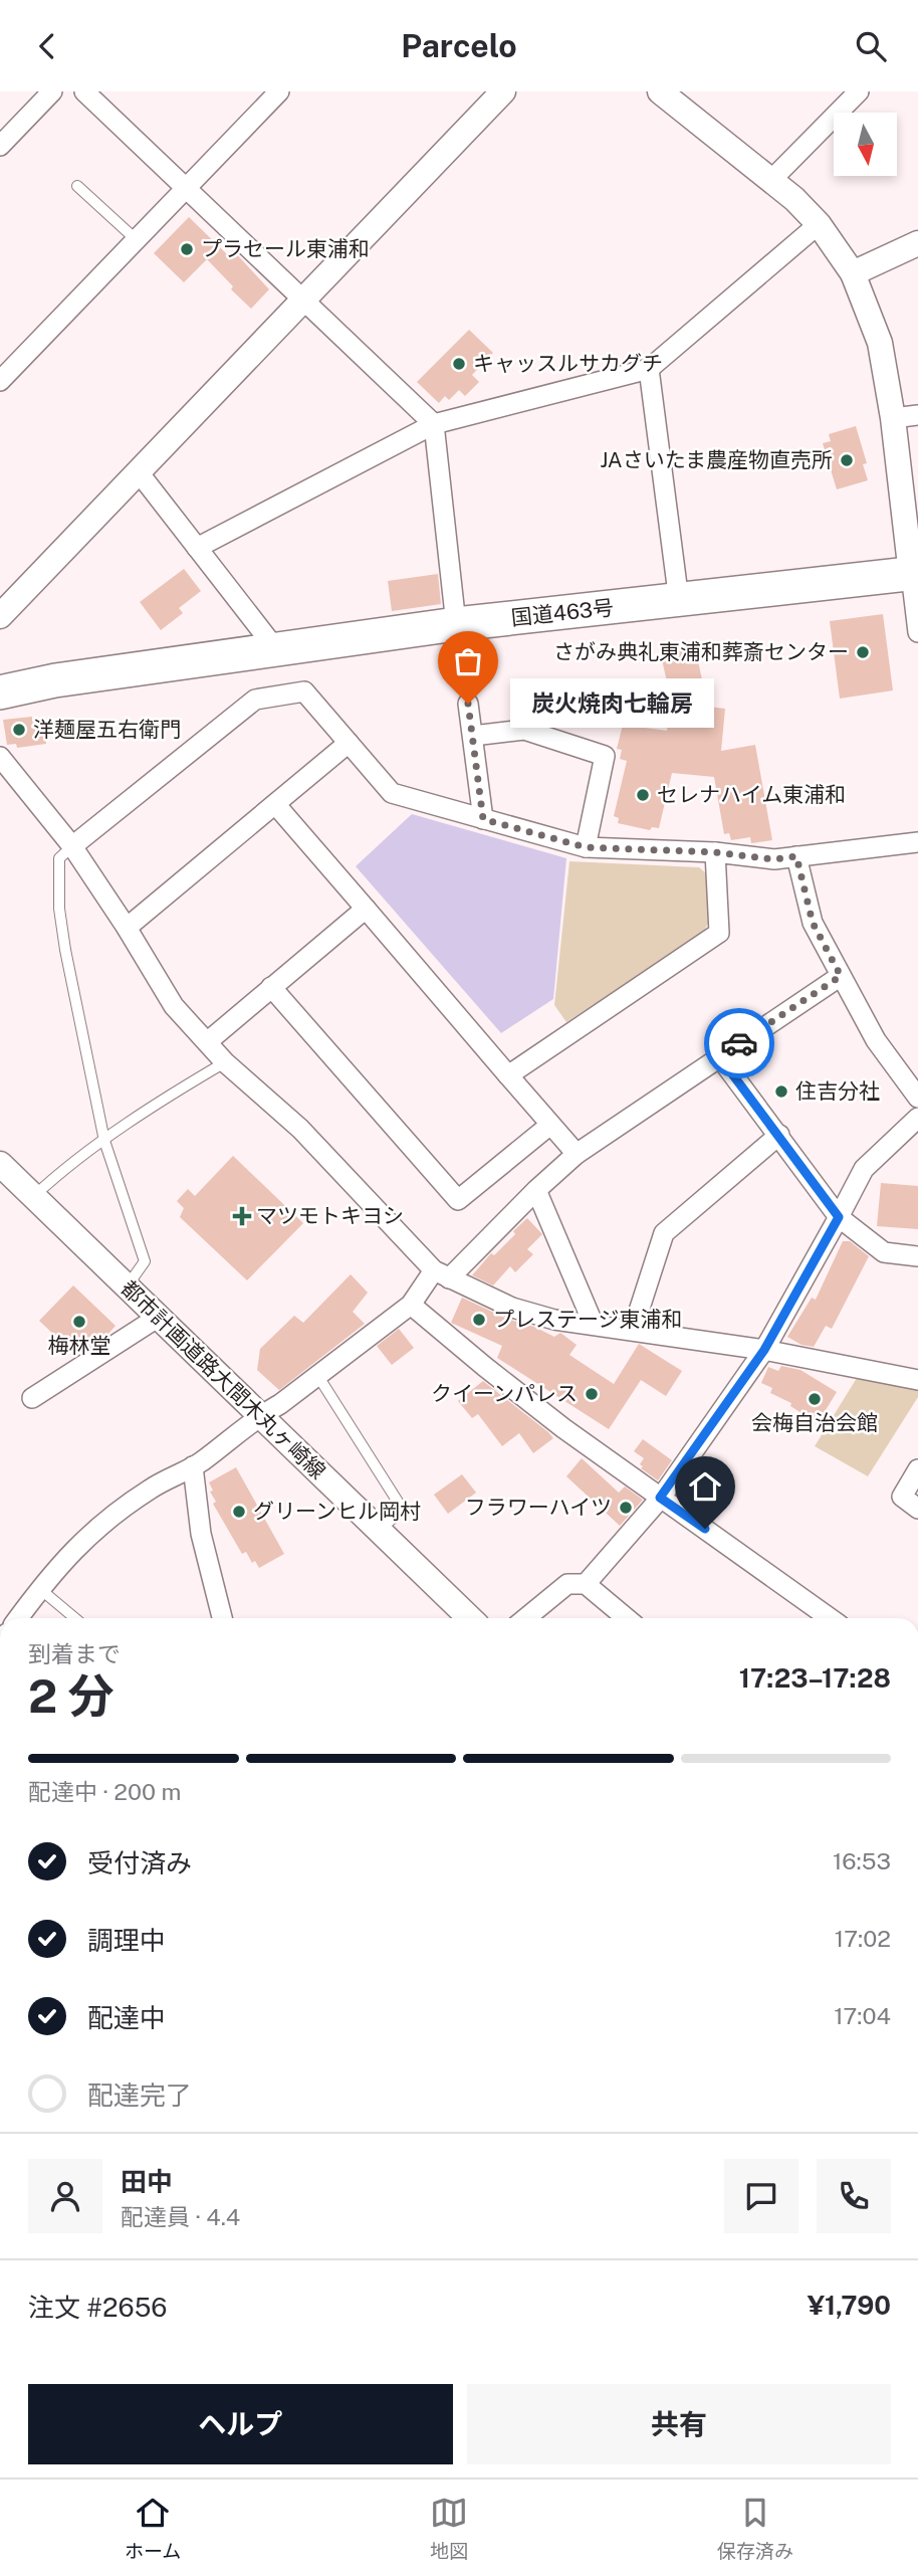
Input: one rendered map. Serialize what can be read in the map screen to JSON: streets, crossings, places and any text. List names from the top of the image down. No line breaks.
{"streets":{"highway":["国道463号"],"street":["都市計画道路大間木丸ヶ崎線"]},"places":{"other":["プラセール東浦和","キャッスルサカグチ","JAさいたま農産物直売所","さがみ典礼東浦和葬斎センター","炭火焼肉七輪房","洋麺屋五右衛門","セレナハイム東浦和","住吉分社","プレステージ東浦和","梅林堂","クイーンパレス","会梅自治会館","フラワーハイツ","グリーンヒル岡村"],"health":["マツモトキヨシ"]},"north":"bottom","page":{"header":"Parcelo","bubble":"炭火焼肉七輪房","heading":["2 分","到着まで","17:23–17:28"],"panel":["田中","配達員 · 4.4","注文 #2656","¥1,790"],"bar":"配達中 · 200 m","list":[["受付済み","16:53"],["調理中","17:02"],["配達中","17:04"],"配達完了"],"buttons":["ヘルプ","共有"],"tabs":["ホーム","地図","保存済み"]}}
